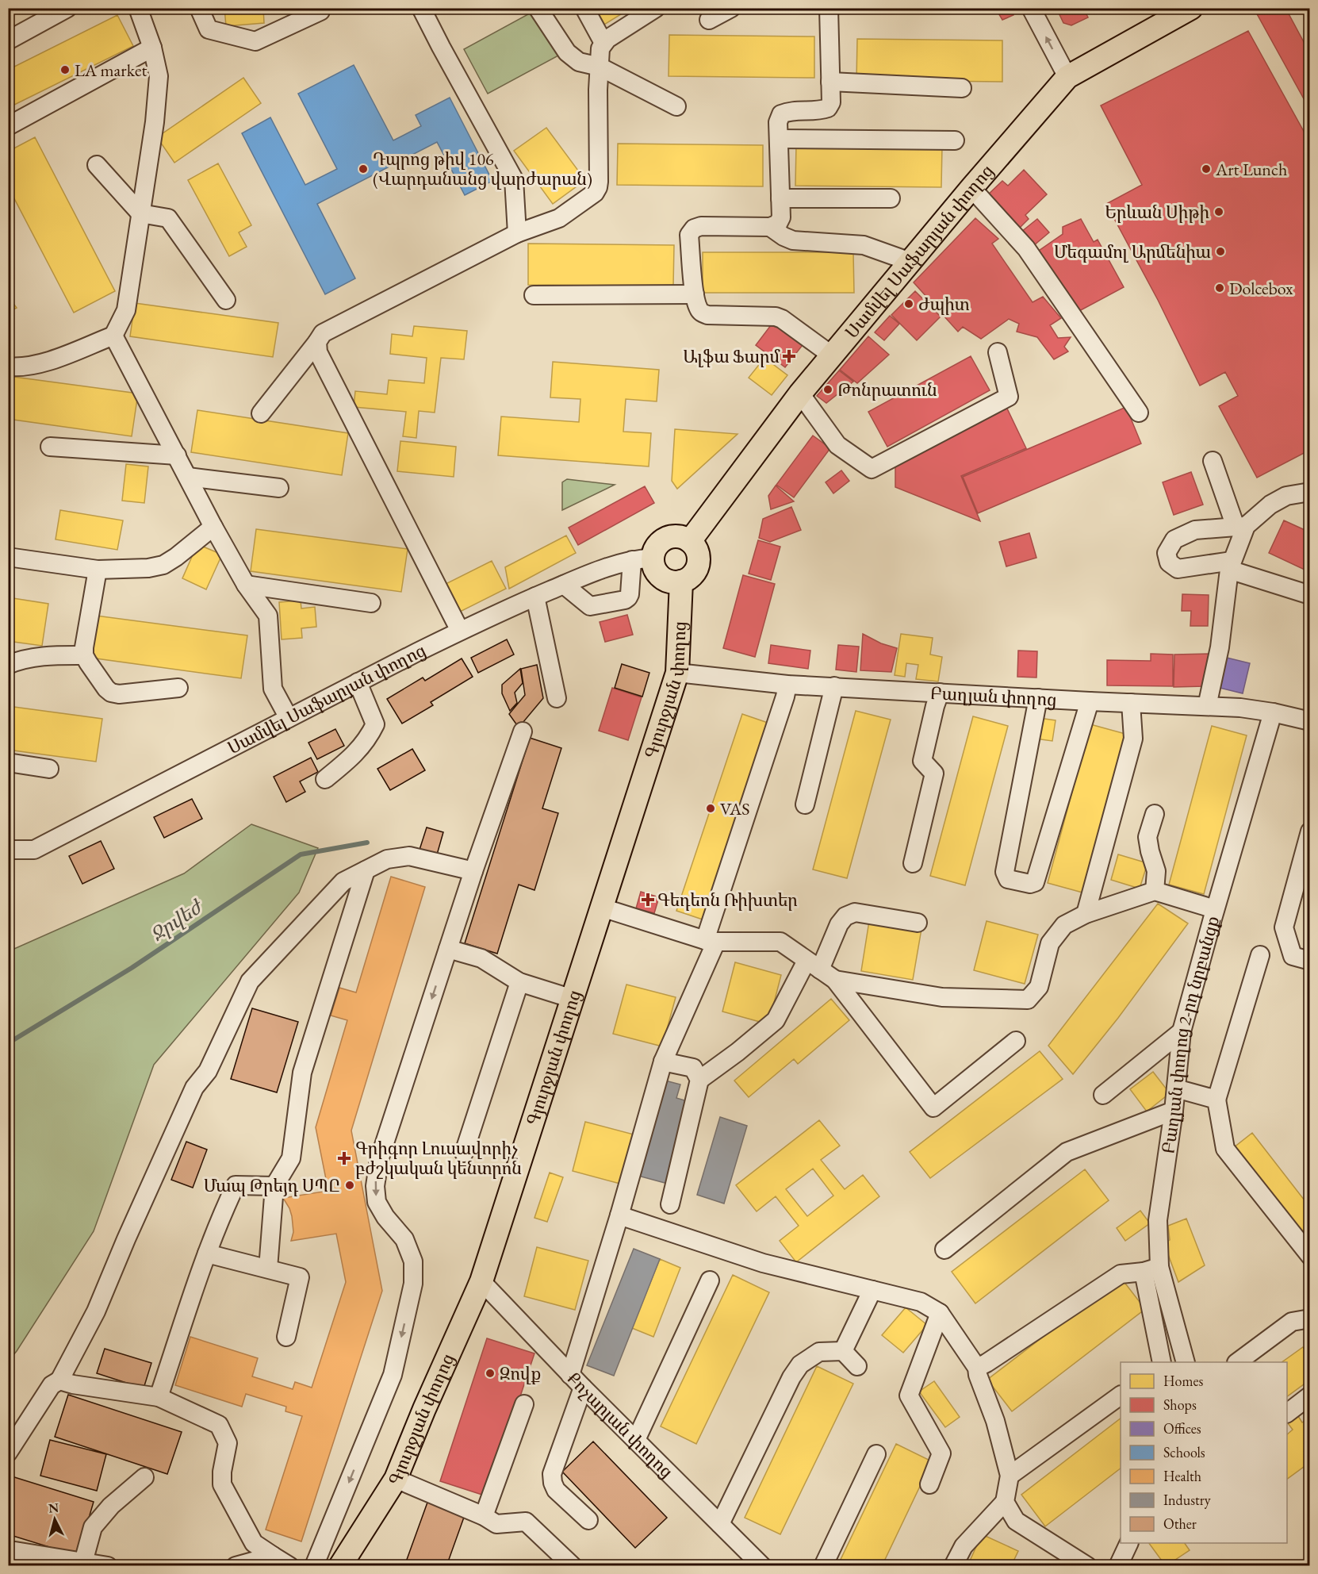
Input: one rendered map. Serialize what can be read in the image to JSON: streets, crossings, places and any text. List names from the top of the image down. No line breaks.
{"streets":{"main road":["Սամվել Սաֆարյան փողոց","Գյուրջյան փողոց"],"street":["Բաղյան փողոց","Բաղյան փողոց 2-րդ նրբանցք","Քոչարյան փողոց"]},"crossings":[["Սամվել Սաֆարյան փողոց","Գյուրջյան փողոց"],["Գյուրջյան փողոց","Բաղյան փողոց"],["Գյուրջյան փողոց","Քոչարյան փողոց"],["Բաղյան փողոց","Բաղյան փողոց 2-րդ նրբանցք"]],"water":["Ջրվեժ"],"places":{"other":["LA market","Դպրոց թիվ 106 (Վարդանանց վարժարան)","Art Lunch","Երևան Սիթի","Մեգամոլ Արմենիա","Dolcebox","Ժպիտ","Թոնրատուն","VAS","Մապ Թրեյդ ՍՊԸ","Զովք"],"health":["Ալֆա Ֆարմ","Գեդեոն Ռիխտեր","Գրիգոր Լուսավորիչ բժշկական կենտրոն"]},"legend":["Homes","Shops","Offices","Schools","Health","Industry","Other"],"north":"top"}
